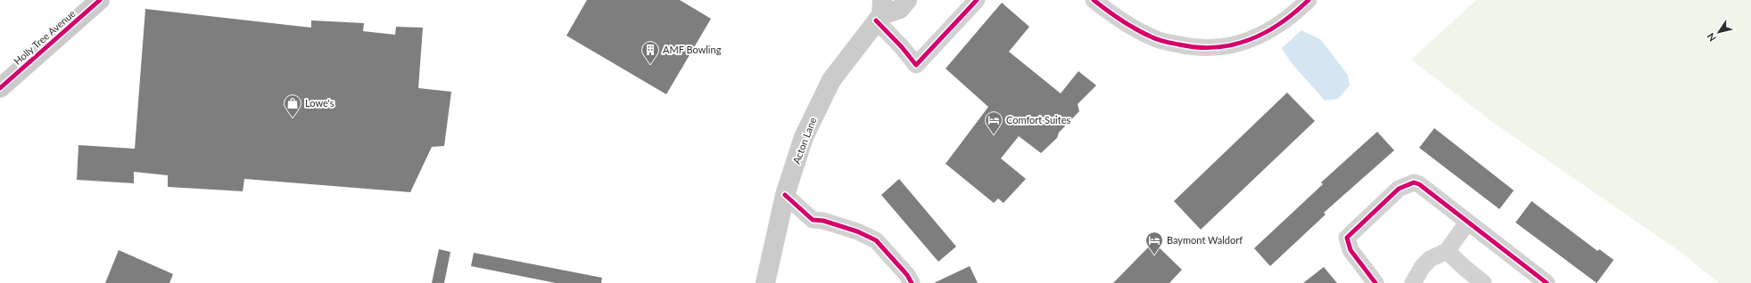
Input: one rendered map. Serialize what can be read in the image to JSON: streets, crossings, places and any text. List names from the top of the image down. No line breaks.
{"streets":{"main road":["Holly Tree Avenue","Acton Lane"]},"places":{"building":["AMF Bowling"],"shop":["Lowe's"],"hotel":["Comfort Suites","Baymont Waldorf"]},"north":"bottom left"}
